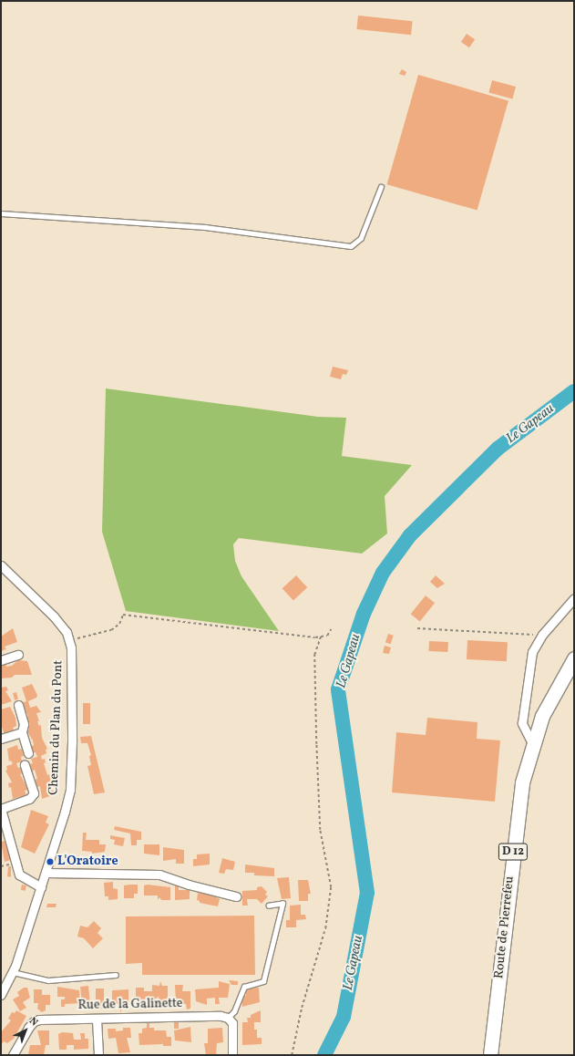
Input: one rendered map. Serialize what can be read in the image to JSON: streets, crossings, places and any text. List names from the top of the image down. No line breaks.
{"streets":{"main road":["D 12","Route de Pierrefeu"],"street":["Chemin du Plan du Pont","Rue de la Galinette"]},"water":["Le Gapeau"],"places":["L'Oratoire"],"north":"top right"}
